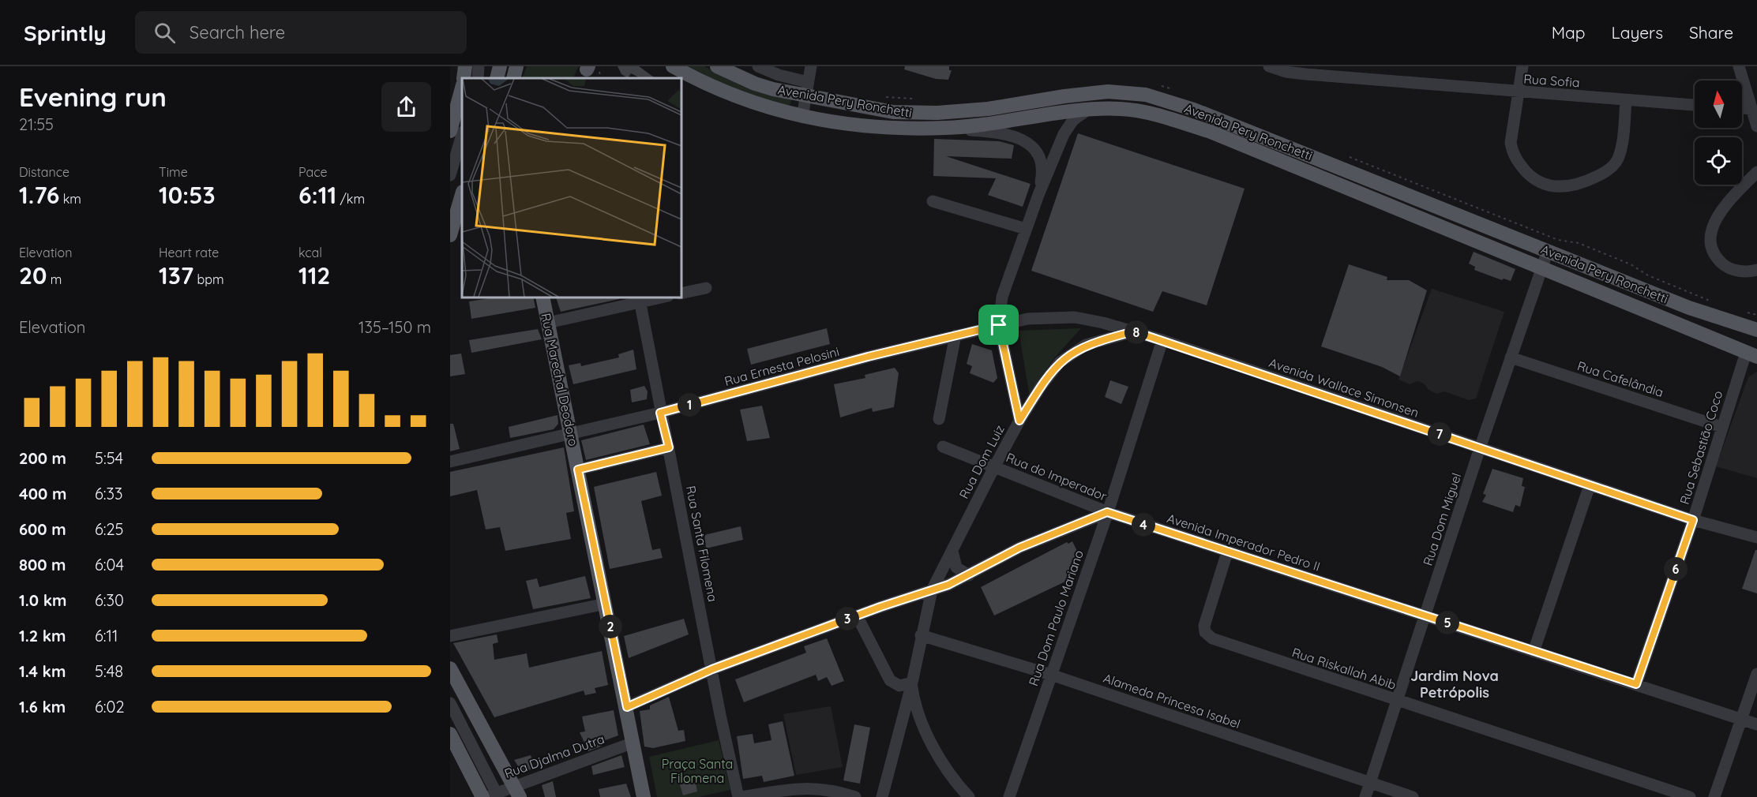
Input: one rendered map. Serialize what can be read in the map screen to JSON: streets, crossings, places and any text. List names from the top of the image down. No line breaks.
{"streets":{"main road":["Avenida Pery Ronchetti","Rua Marechal Deodoro"],"street":["Rua Sofia","Rua Ernesta Pelosini","Rua Cafelândia","Avenida Wallace Simonsen","Rua Sebastião Coco","Rua Dom Luiz","Rua do Imperador","Rua Dom Miguel","Avenida Imperador Pedro II","Rua Santa Filomena","Rua Dom Paulo Mariano","Rua Riskallah Abib","Alameda Princesa Isabel","Rua Djalma Dutra"]},"crossings":[["Avenida Pery Ronchetti","Rua Sebastião Coco"],["Avenida Pery Ronchetti","Rua Dom Miguel"],["Rua Ernesta Pelosini","Rua Marechal Deodoro"],["Rua Ernesta Pelosini","Avenida Wallace Simonsen"],["Rua Ernesta Pelosini","Rua Santa Filomena"],["Rua Cafelândia","Rua Sebastião Coco"],["Rua Cafelândia","Rua Dom Miguel"],["Rua Marechal Deodoro","Rua Djalma Dutra"],["Avenida Wallace Simonsen","Rua Sebastião Coco"],["Avenida Wallace Simonsen","Rua Dom Luiz"],["Avenida Wallace Simonsen","Rua Dom Miguel"],["Avenida Wallace Simonsen","Rua Dom Paulo Mariano"],["Rua Sebastião Coco","Avenida Imperador Pedro II"],["Rua Dom Luiz","Rua do Imperador"],["Rua Dom Luiz","Alameda Princesa Isabel"],["Rua do Imperador","Avenida Imperador Pedro II"],["Rua do Imperador","Rua Dom Paulo Mariano"],["Rua Dom Miguel","Avenida Imperador Pedro II"],["Rua Dom Miguel","Rua Riskallah Abib"],["Rua Dom Miguel","Alameda Princesa Isabel"],["Avenida Imperador Pedro II","Rua Dom Paulo Mariano"],["Avenida Imperador Pedro II","Rua Riskallah Abib"],["Rua Dom Paulo Mariano","Alameda Princesa Isabel"]],"districts":["Jardim Nova Petrópolis"],"parks":["Praça Santa Filomena"],"north":"top","page":{"header":"Sprintly","search":"Search here","nav":["Map","Layers","Share"],"heading":["Evening run","21:55"],"stats":[["Distance","1.76 km"],["Time","10:53"],["Pace","6:11 /km"],["Elevation","20 m"],["Heart rate","137 bpm"],["kcal","112"]],"chart":["Elevation","135–150 m"],"pins":["8","1","7","4","6","3","5","2"],"list":[{"name":"200 m","note":"5:54"},{"name":"400 m","note":"6:33"},{"name":"600 m","note":"6:25"},{"name":"800 m","note":"6:04"},{"name":"1.0 km","note":"6:30"},{"name":"1.2 km","note":"6:11"},{"name":"1.4 km","note":"5:48"},{"name":"1.6 km","note":"6:02"}]}}
